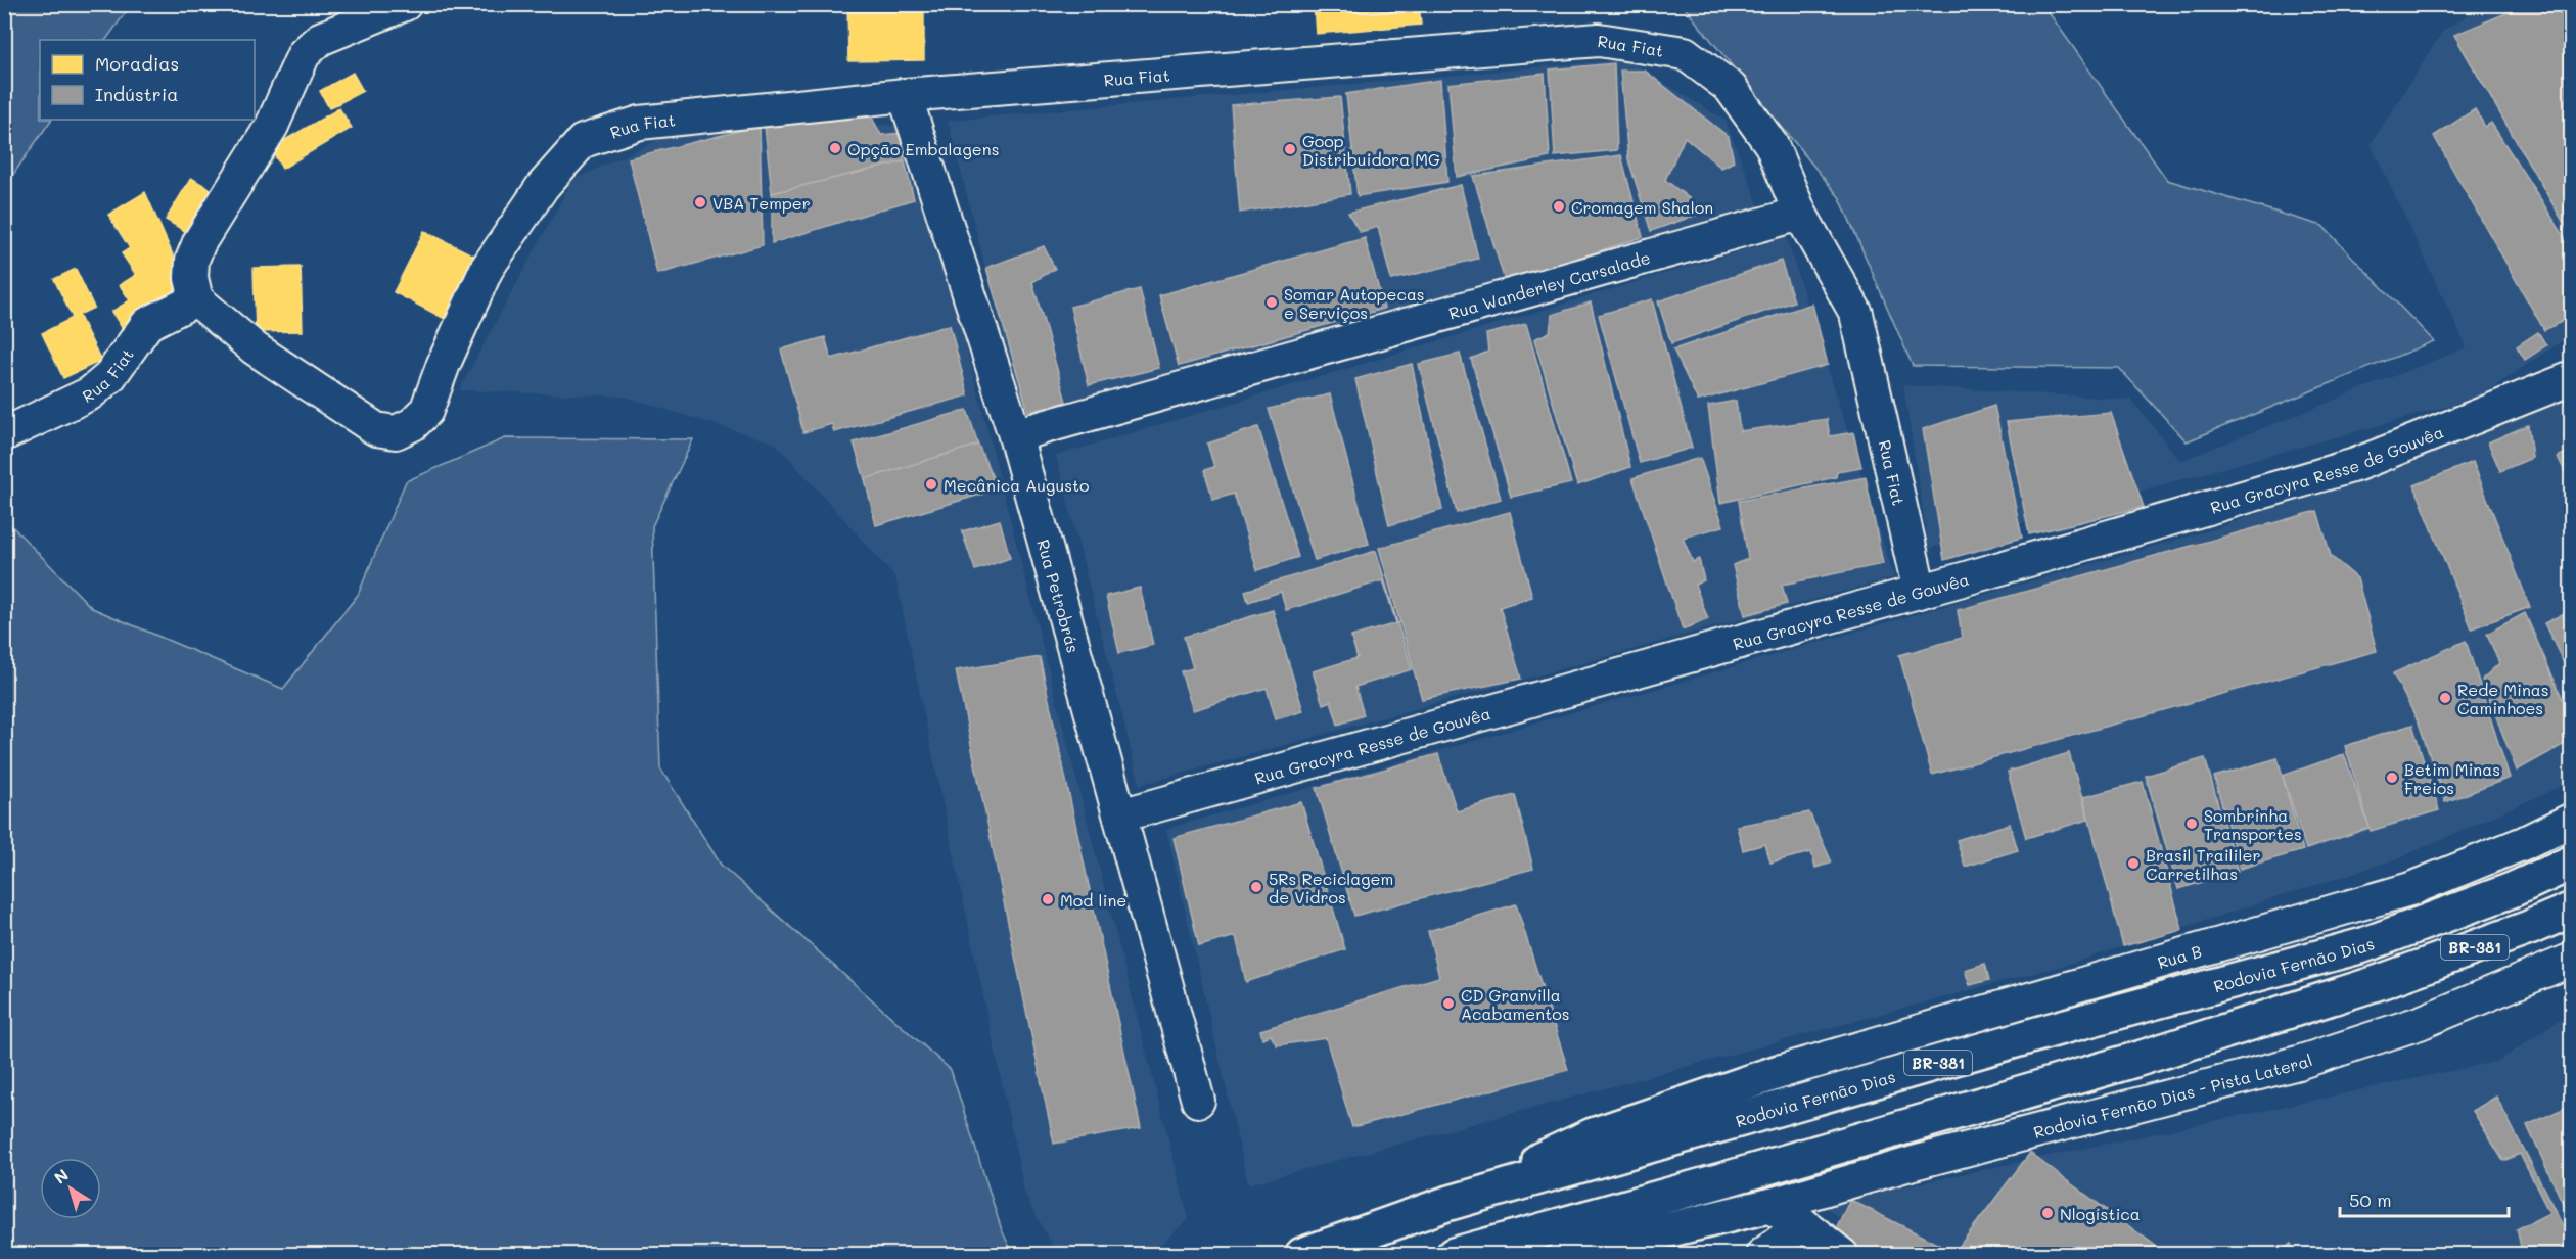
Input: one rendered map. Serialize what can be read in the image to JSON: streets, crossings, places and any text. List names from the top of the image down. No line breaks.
{"streets":{"highway":["BR-381","Rodovia Fernão Dias"],"street":["Rua Fiat","Rua Wanderley Carsalade","Rua Gracyra Resse de Gouvêa","Rua Petrobrás","Rua B","Rodovia Fernão Dias - Pista Lateral"]},"crossings":[["Rua Fiat","Rua Wanderley Carsalade"],["Rua Fiat","Rua Gracyra Resse de Gouvêa"],["Rua Fiat","Rua Petrobrás"],["Rua Wanderley Carsalade","Rua Petrobrás"],["Rua Gracyra Resse de Gouvêa","Rua Petrobrás"],["BR-381","Rodovia Fernão Dias - Pista Lateral"]],"places":["Opção Embalagens","Goop Distribuidora MG","VBA Temper","Cromagem Shalon","Somar Autopecas e Serviços","Mecânica Augusto","Rede Minas Caminhoes","Betim Minas Freios","Sombrinha Transportes","Brasil Traililer Carretilhas","5Rs Reciclagem de Vidros","Mod line","CD Granvilla Acabamentos","Nlogística"],"legend":["Moradias","Indústria"],"scale_bar":"50 m","north":"top left"}
